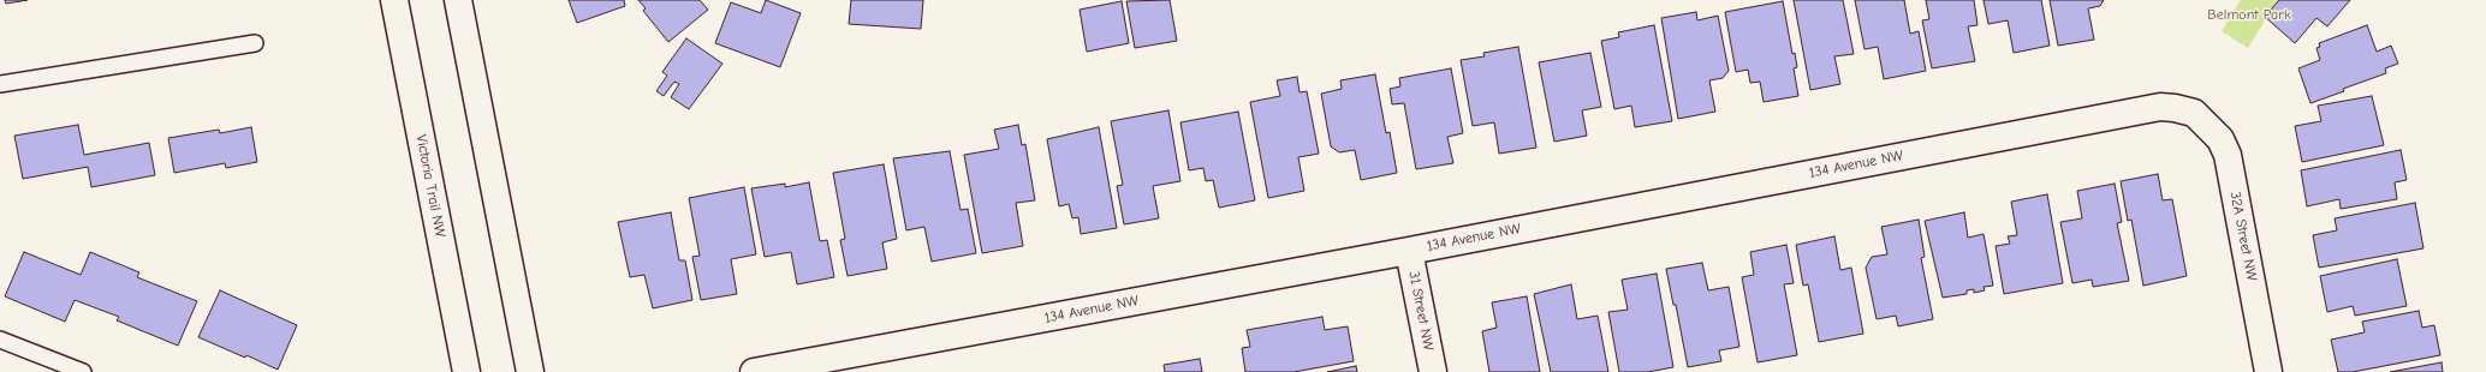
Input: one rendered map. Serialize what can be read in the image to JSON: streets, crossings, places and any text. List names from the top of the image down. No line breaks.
{"streets":{"street":["134 Avenue NW","Victoria Trail NW","32A Street NW","31 Street NW"]},"crossings":[["134 Avenue NW","32A Street NW"],["134 Avenue NW","31 Street NW"]],"parks":["Belmont Park"]}
